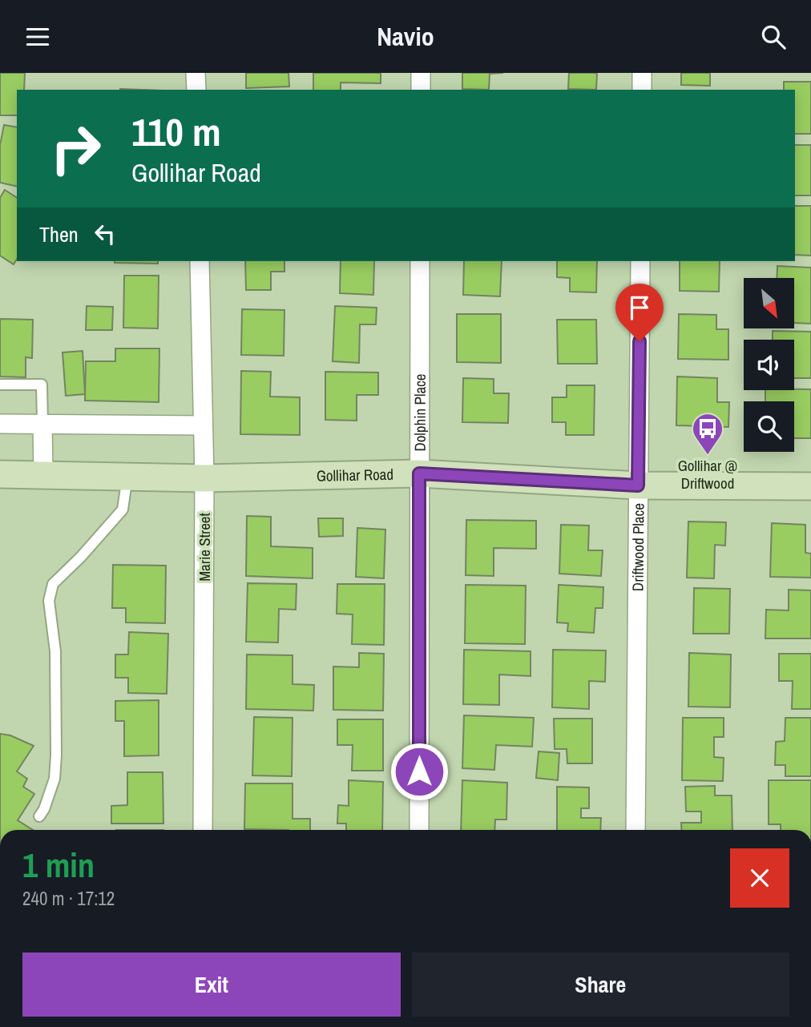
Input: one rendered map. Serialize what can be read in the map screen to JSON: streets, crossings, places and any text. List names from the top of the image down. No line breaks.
{"streets":{"main road":["Gollihar Road"],"street":["Dolphin Place","Marie Street","Driftwood Place"]},"crossings":[["Dolphin Place","Gollihar Road"],["Gollihar Road","Marie Street"],["Gollihar Road","Driftwood Place"]],"places":{"bus stop":["Gollihar @ Driftwood"]},"north":"bottom right","page":{"header":"Navio","turn":["110 m","Gollihar Road"],"then":"Then","heading":["1 min","240 m · 17:12"],"buttons":["Exit","Share"]}}
